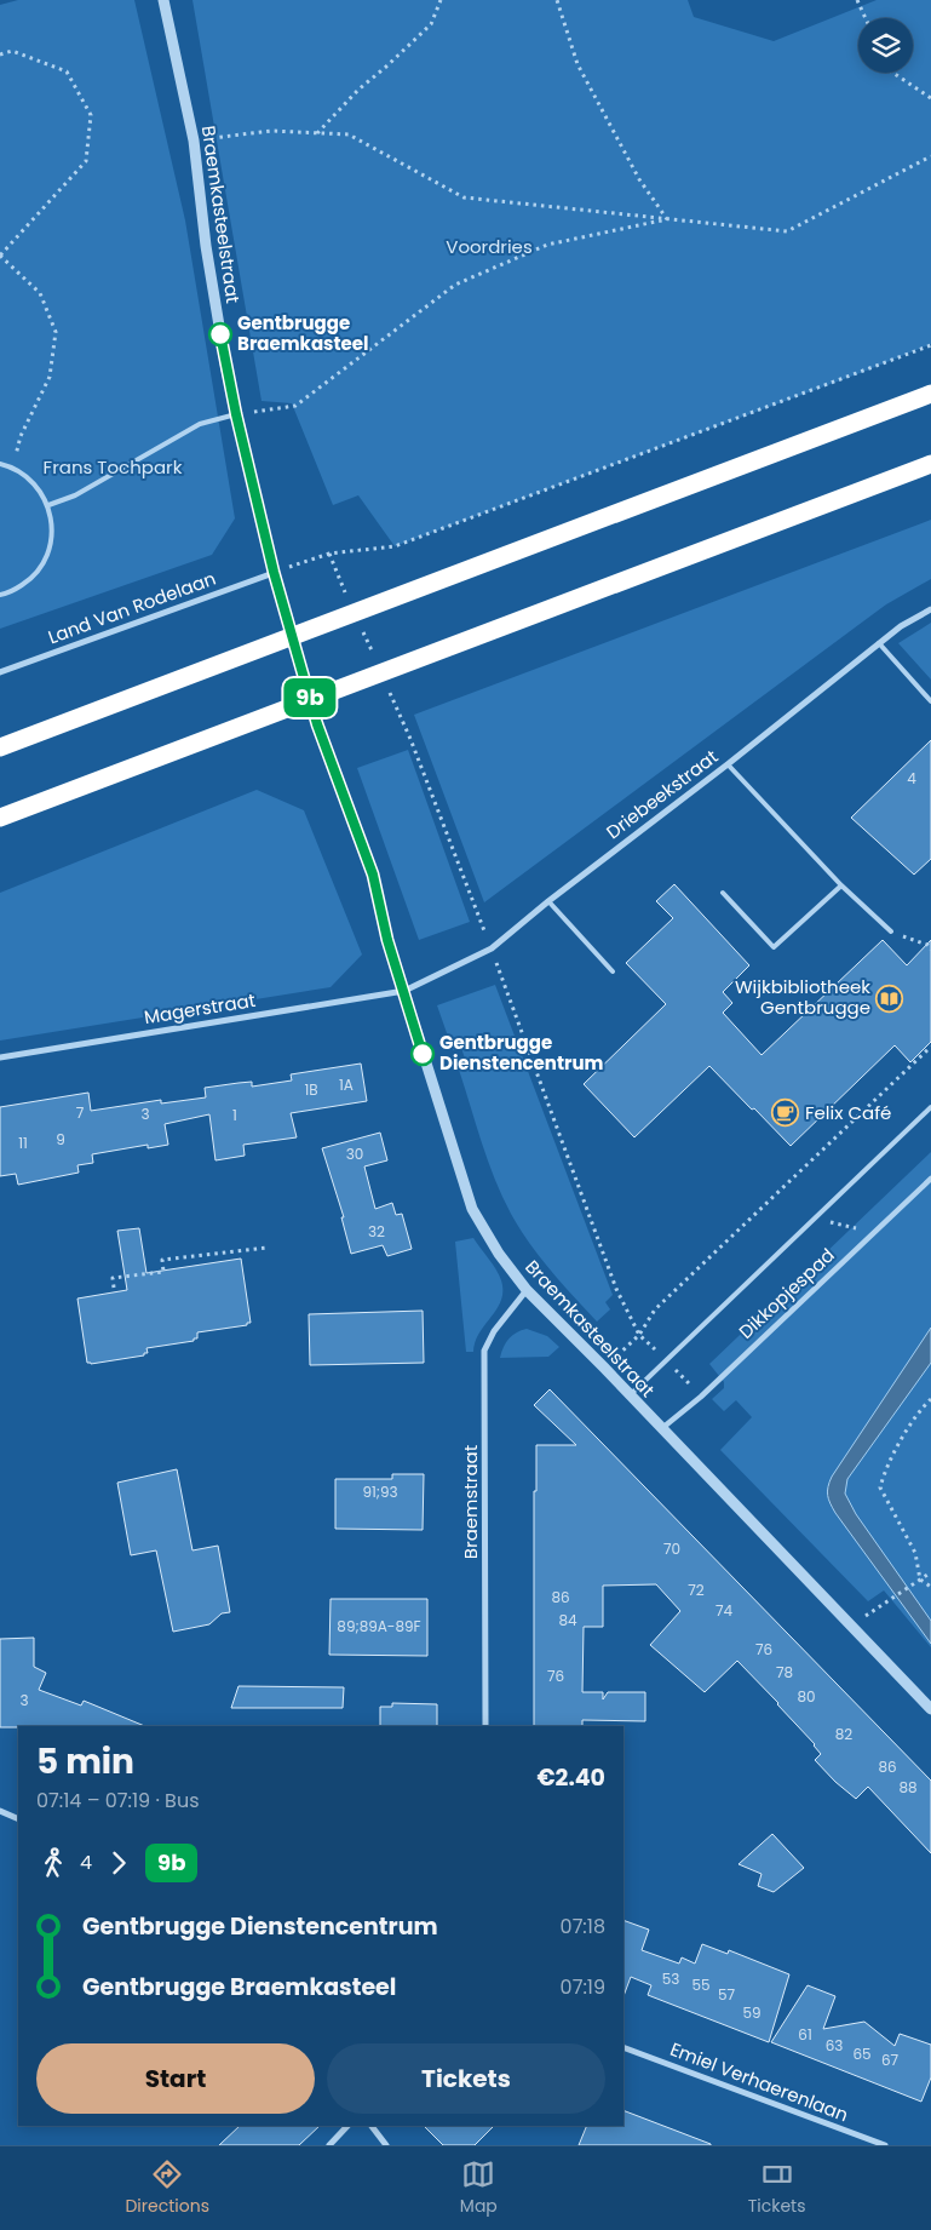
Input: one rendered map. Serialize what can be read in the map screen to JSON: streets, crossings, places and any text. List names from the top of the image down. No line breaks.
{"streets":{"street":["Braemkasteelstraat","Land Van Rodelaan","Driebeekstraat","Magerstraat","Dikkopjespad","Braemstraat","Emiel Verhaerenlaan"]},"crossings":[["Braemkasteelstraat","Land Van Rodelaan"],["Braemkasteelstraat","Driebeekstraat"],["Braemkasteelstraat","Magerstraat"],["Braemkasteelstraat","Dikkopjespad"],["Braemkasteelstraat","Braemstraat"],["Driebeekstraat","Magerstraat"]],"parks":["Voordries","Frans Tochpark"],"places":{"other":["Gentbrugge Braemkasteel","Gentbrugge Dienstencentrum"],"library":["Wijkbibliotheek Gentbrugge"],"cafe":["Felix Café"]},"lines":["bus line 9b"],"house_numbers":["4","1A","1B","7","3","1","9","11","30","32","91;93","70","72","86","74","84","89;89A-89F","76","78","76","80","3","82","86","88","53","55","57","59","61","63","65","67"],"page":{"on_map":"9b","heading":["5 min","07:14 – 07:19 · Bus","€2.40"],"legs":["4","9b"],"list":[{"name":"Gentbrugge Dienstencentrum","value":"07:18"},{"name":"Gentbrugge Braemkasteel","value":"07:19"}],"buttons":["Start","Tickets"],"tabs":["Directions","Map","Tickets"]}}
